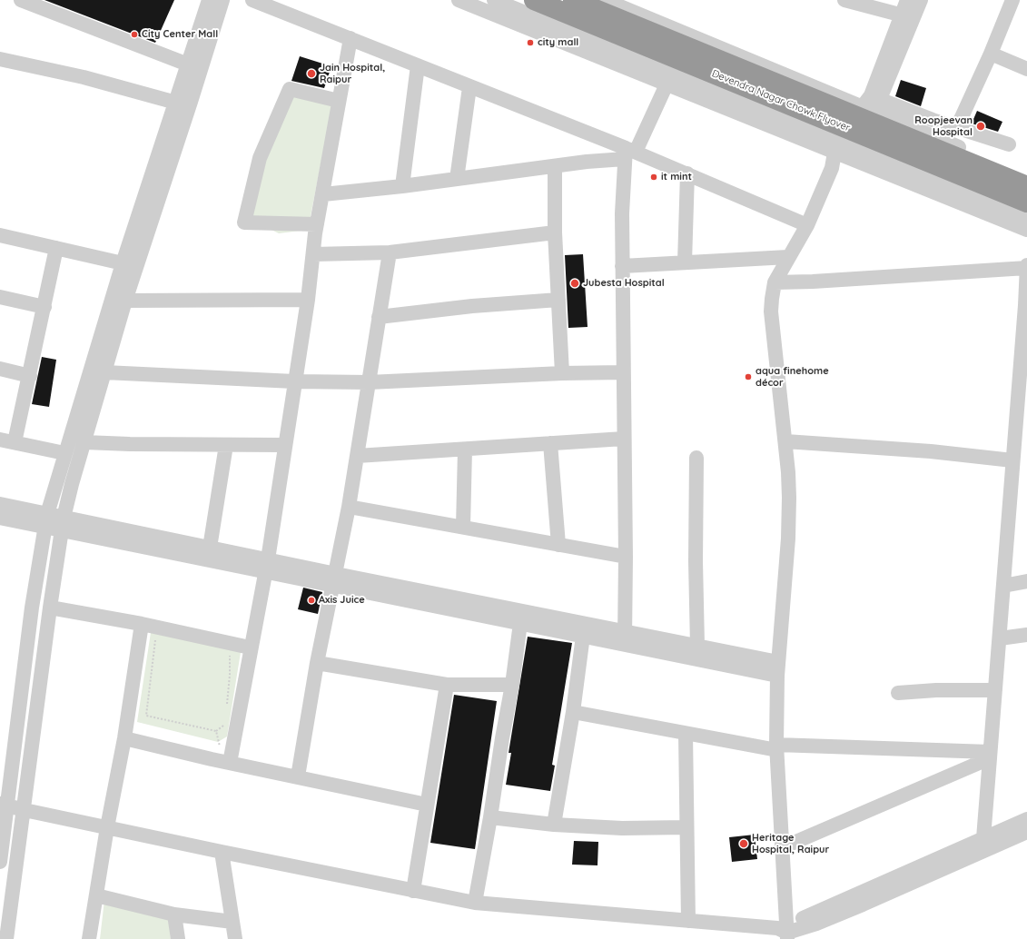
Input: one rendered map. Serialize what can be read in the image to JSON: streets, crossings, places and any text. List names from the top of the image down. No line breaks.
{"streets":{"highway":["Devendra Nagar Chowk Flyover"]},"places":["City Center Mall","city mall","Jain Hospital, Raipur","Roopjeevan Hospital","it mint","Jubesta Hospital","aqua finehome décor","Axis Juice","Heritage Hospital, Raipur"]}
